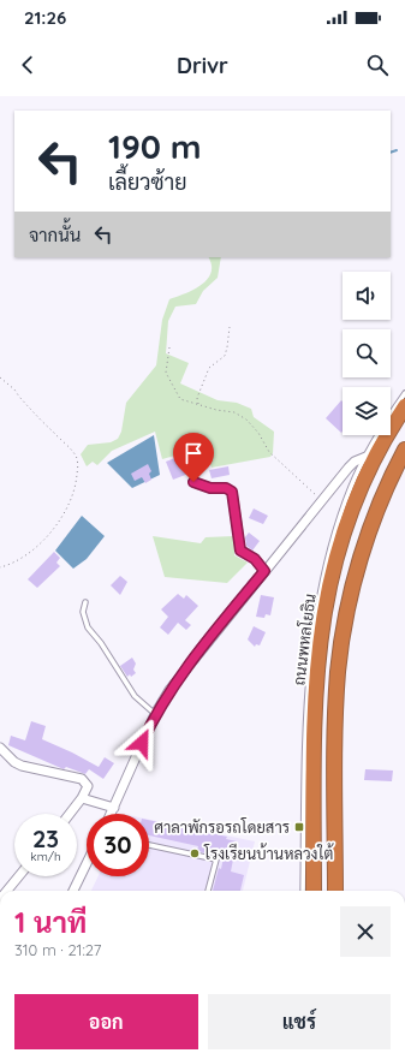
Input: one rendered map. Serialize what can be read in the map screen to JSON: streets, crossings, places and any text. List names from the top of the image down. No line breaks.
{"streets":{"highway":["ถนนพหลโยธิน"]},"places":{"transit":["ศาลาพักรอรถโดยสาร"],"other":["โรงเรียนบ้านหลวงใต้"]},"page":{"status":"21:26","header":"Drivr","turn":["190 m","เลี้ยวซ้าย"],"then":"จากนั้น","speed":"23 km/h","limit":"30","heading":["1 นาที","310 m · 21:27"],"buttons":["ออก","แชร์"]}}
